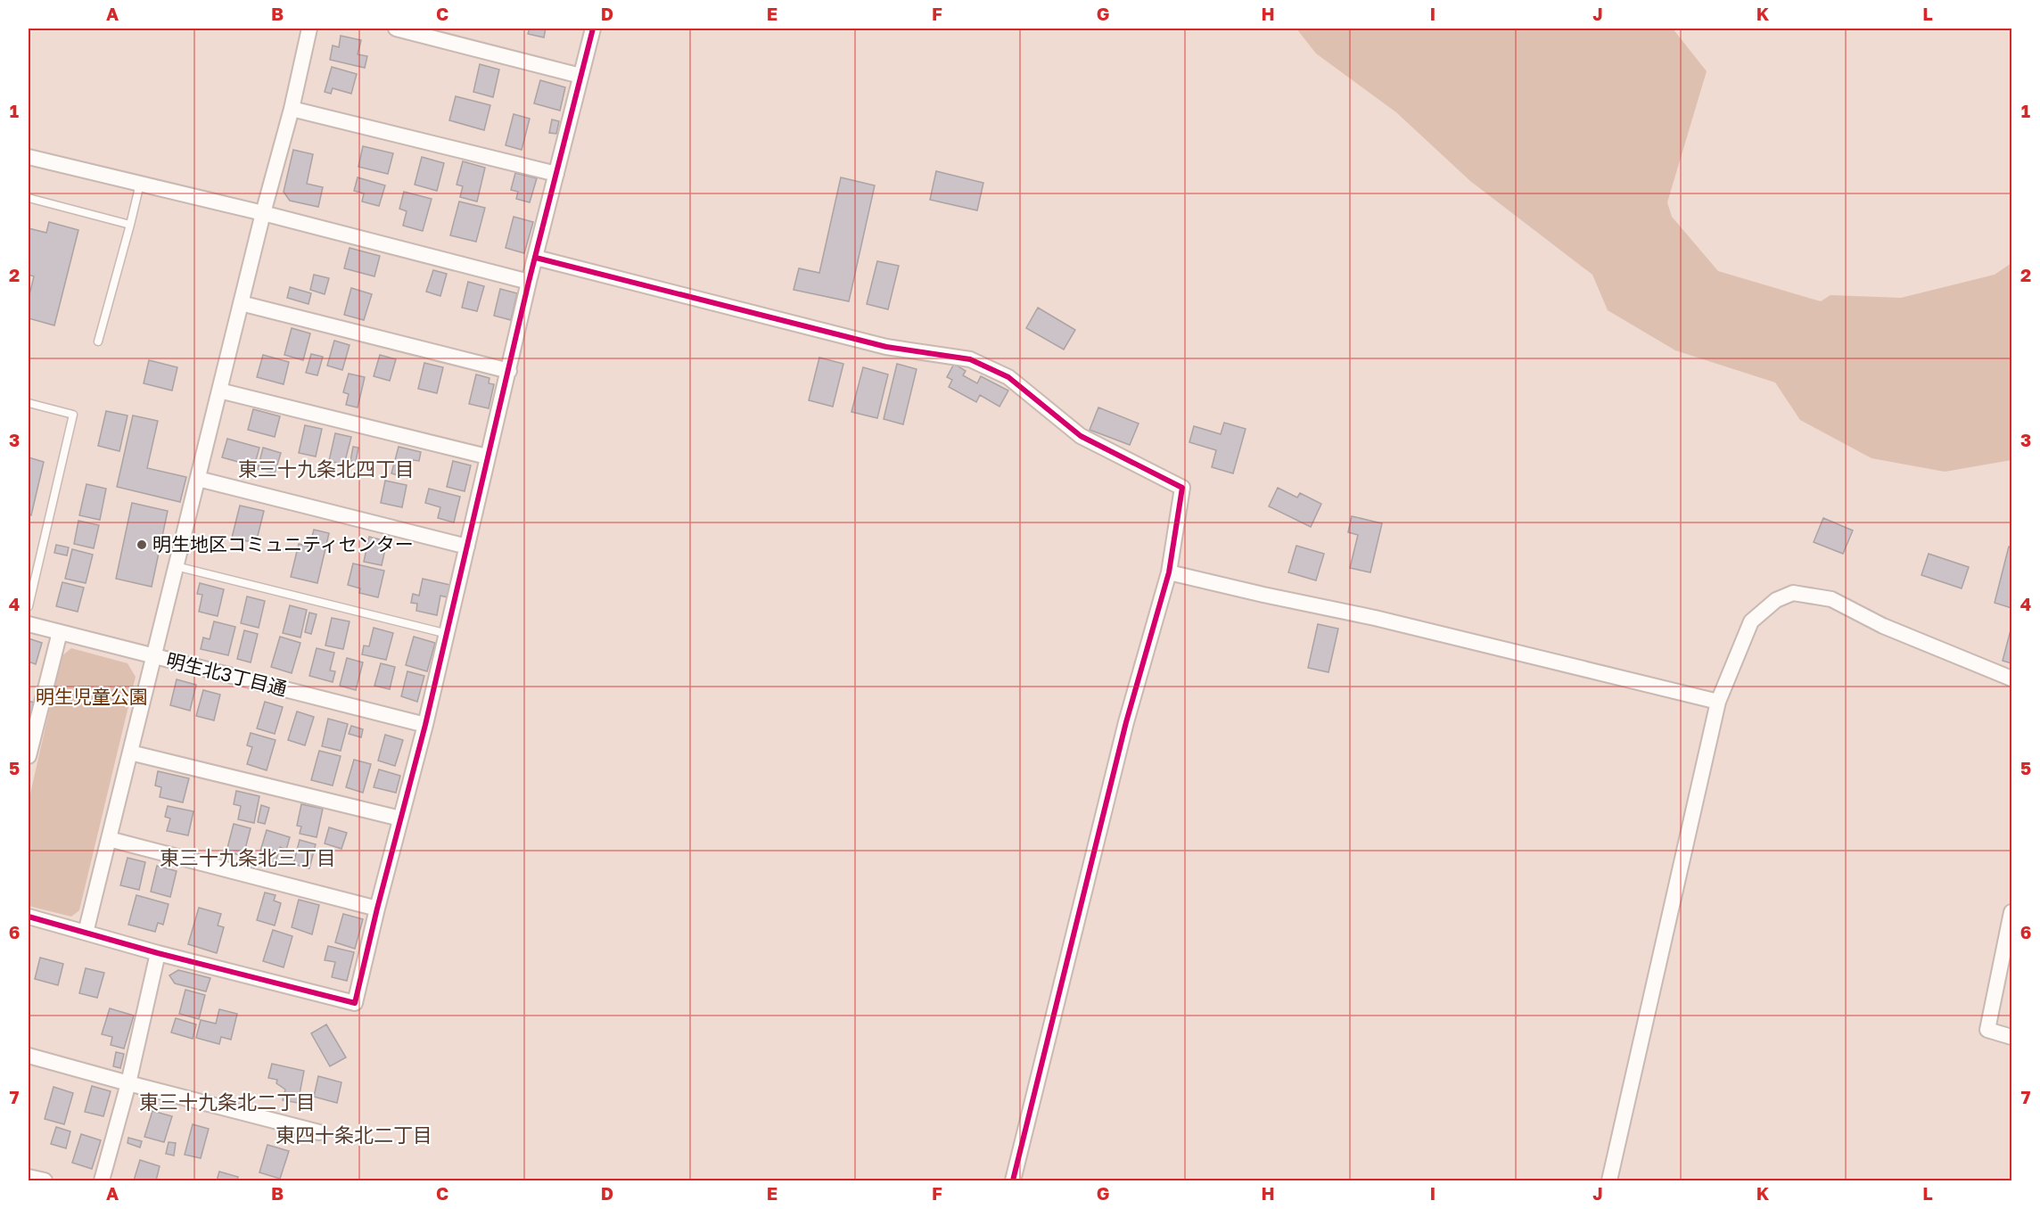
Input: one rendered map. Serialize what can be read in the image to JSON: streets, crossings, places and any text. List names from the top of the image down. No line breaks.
{"streets":{"street":["明生北3丁目通"]},"districts":["東三十九条北四丁目","東三十九条北三丁目","東三十九条北二丁目","東四十条北二丁目"],"parks":["明生児童公園"],"places":["明生地区コミュニティセンター"],"grid":{"columns":["A","B","C","D","E","F","G","H","I","J","K","L"],"rows":["1","2","3","4","5","6","7"]}}
